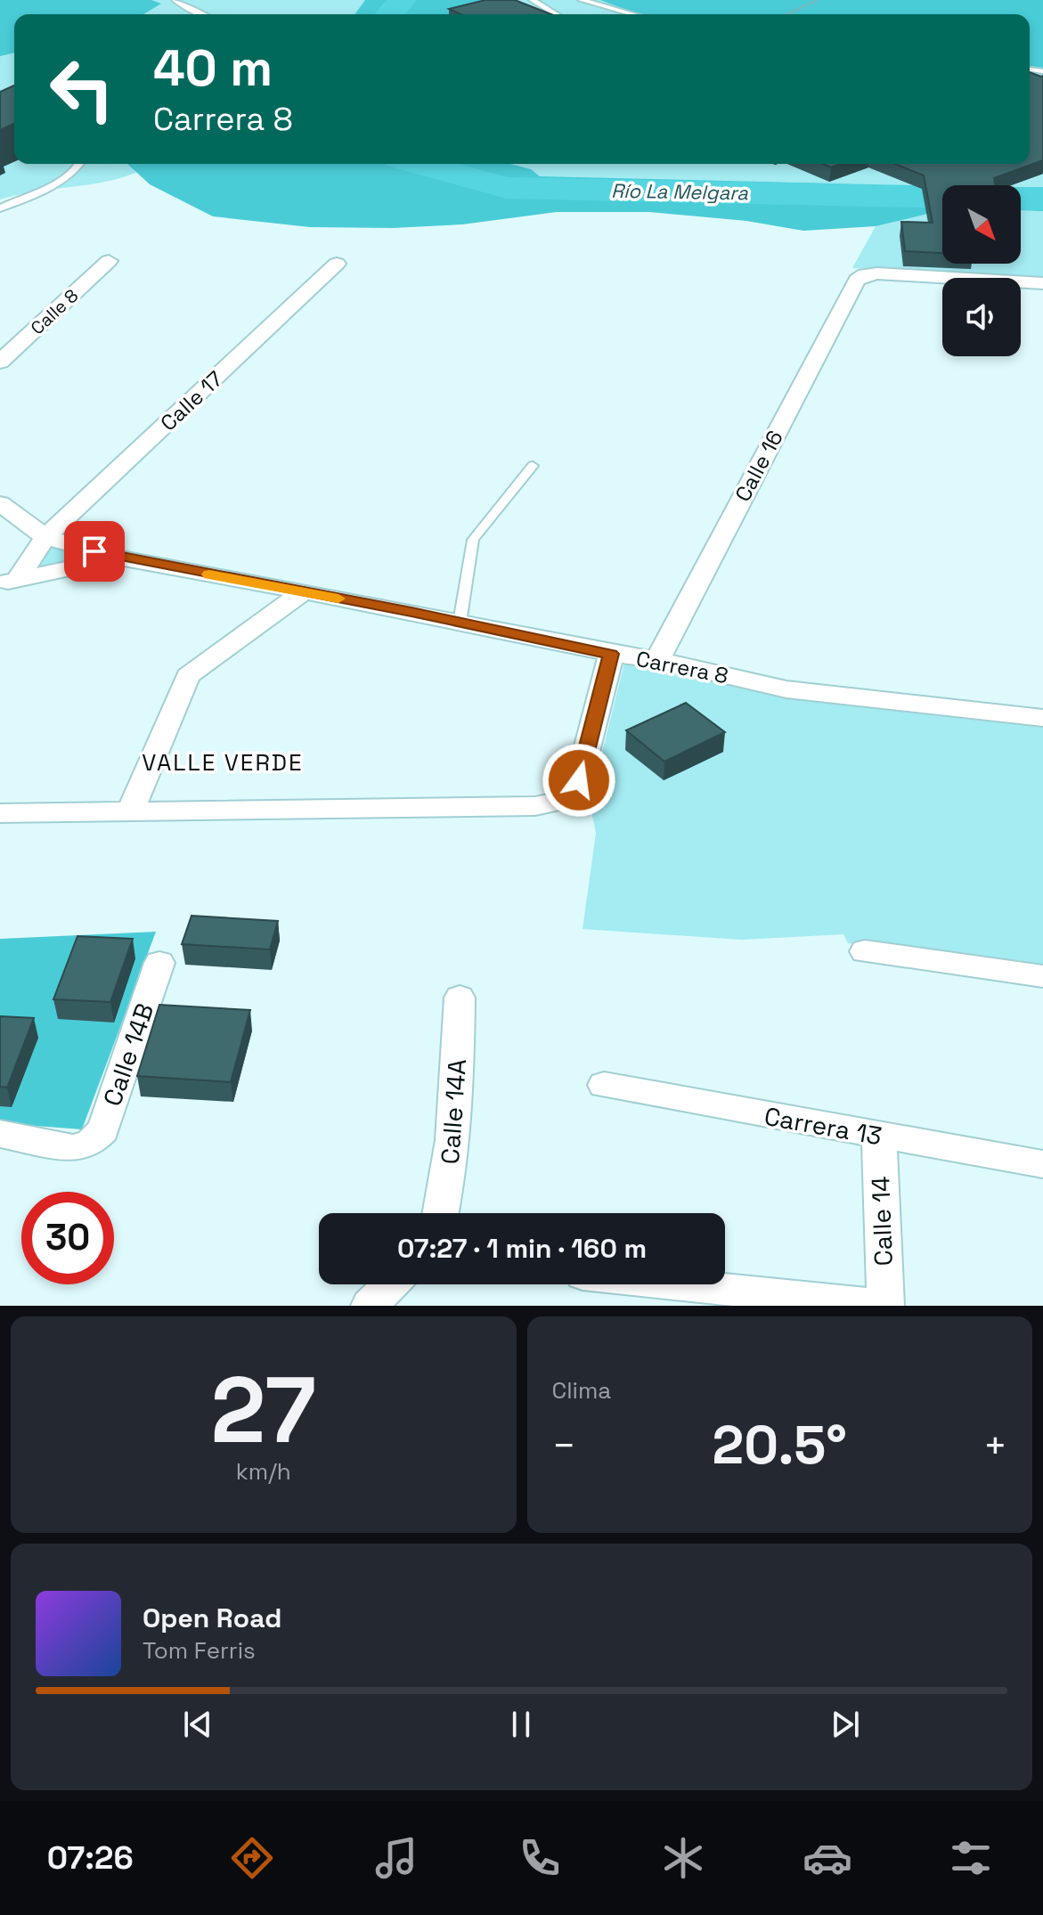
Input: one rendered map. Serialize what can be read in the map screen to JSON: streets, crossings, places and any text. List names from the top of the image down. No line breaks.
{"streets":{"street":["Calle 8","Calle 17","Calle 16","Carrera 8","Calle 14B","Calle 14A","Carrera 13","Calle 14"]},"crossings":[["Calle 17","Carrera 8"],["Calle 16","Carrera 8"],["Carrera 13","Calle 14"]],"districts":["VALLE VERDE"],"water":["Río La Melgara"],"north":"bottom right","page":{"turn":["40 m","Carrera 8"],"limit":"30","trip":"07:27 · 1 min · 160 m","tile":[["27","km/h"],"Clima"],"heat":["−","20.5°","+"],"song":["Open Road","Tom Ferris"],"tabs":"07:26"}}
